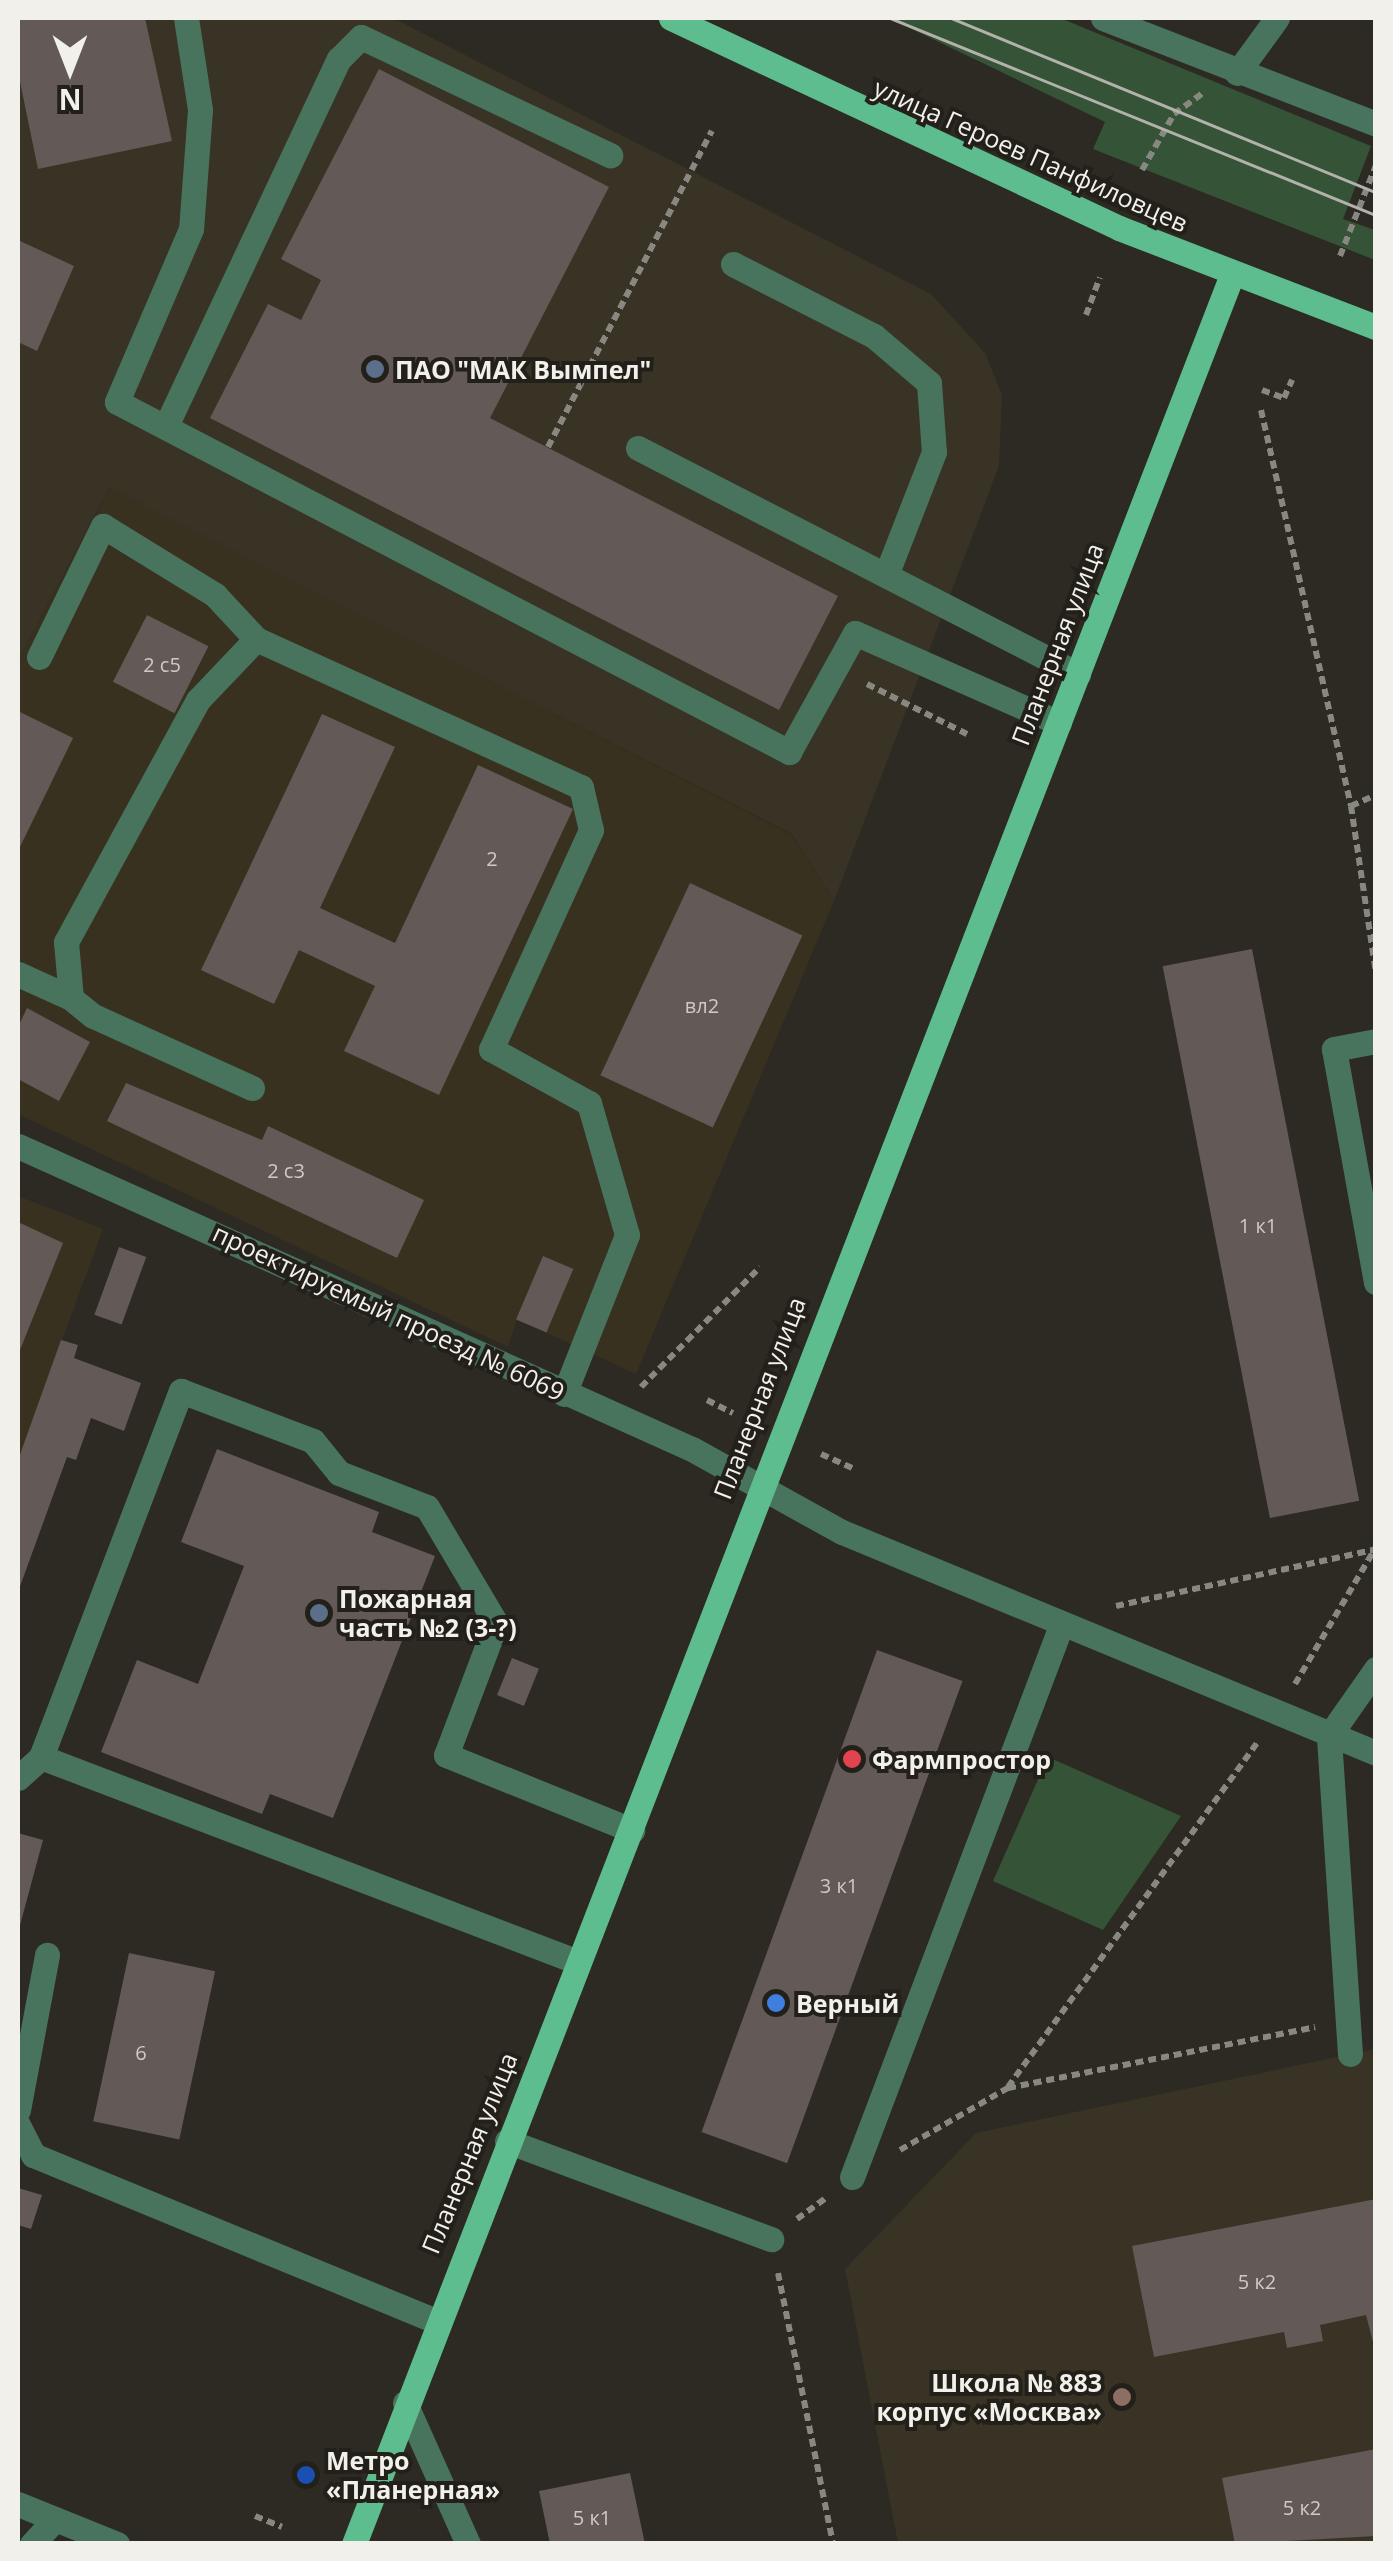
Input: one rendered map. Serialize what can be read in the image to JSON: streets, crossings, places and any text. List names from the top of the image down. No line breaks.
{"streets":{"main road":["улица Героев Панфиловцев","Планерная улица"],"street":["проектируемый проезд № 6069"]},"crossings":[["улица Героев Панфиловцев","Планерная улица"],["Планерная улица","проектируемый проезд № 6069"]],"places":["ПАО \"МАК Вымпел\"","Пожарная часть №2 (3-?)","Фармпростор","Верный","Школа № 883 корпус «Москва»","Метро «Планерная»"],"house_numbers":["2 с5","2","вл2","2 с3","1 к1","3 к1","6","5 к2","5 к2","5 к1"],"north":"bottom"}
